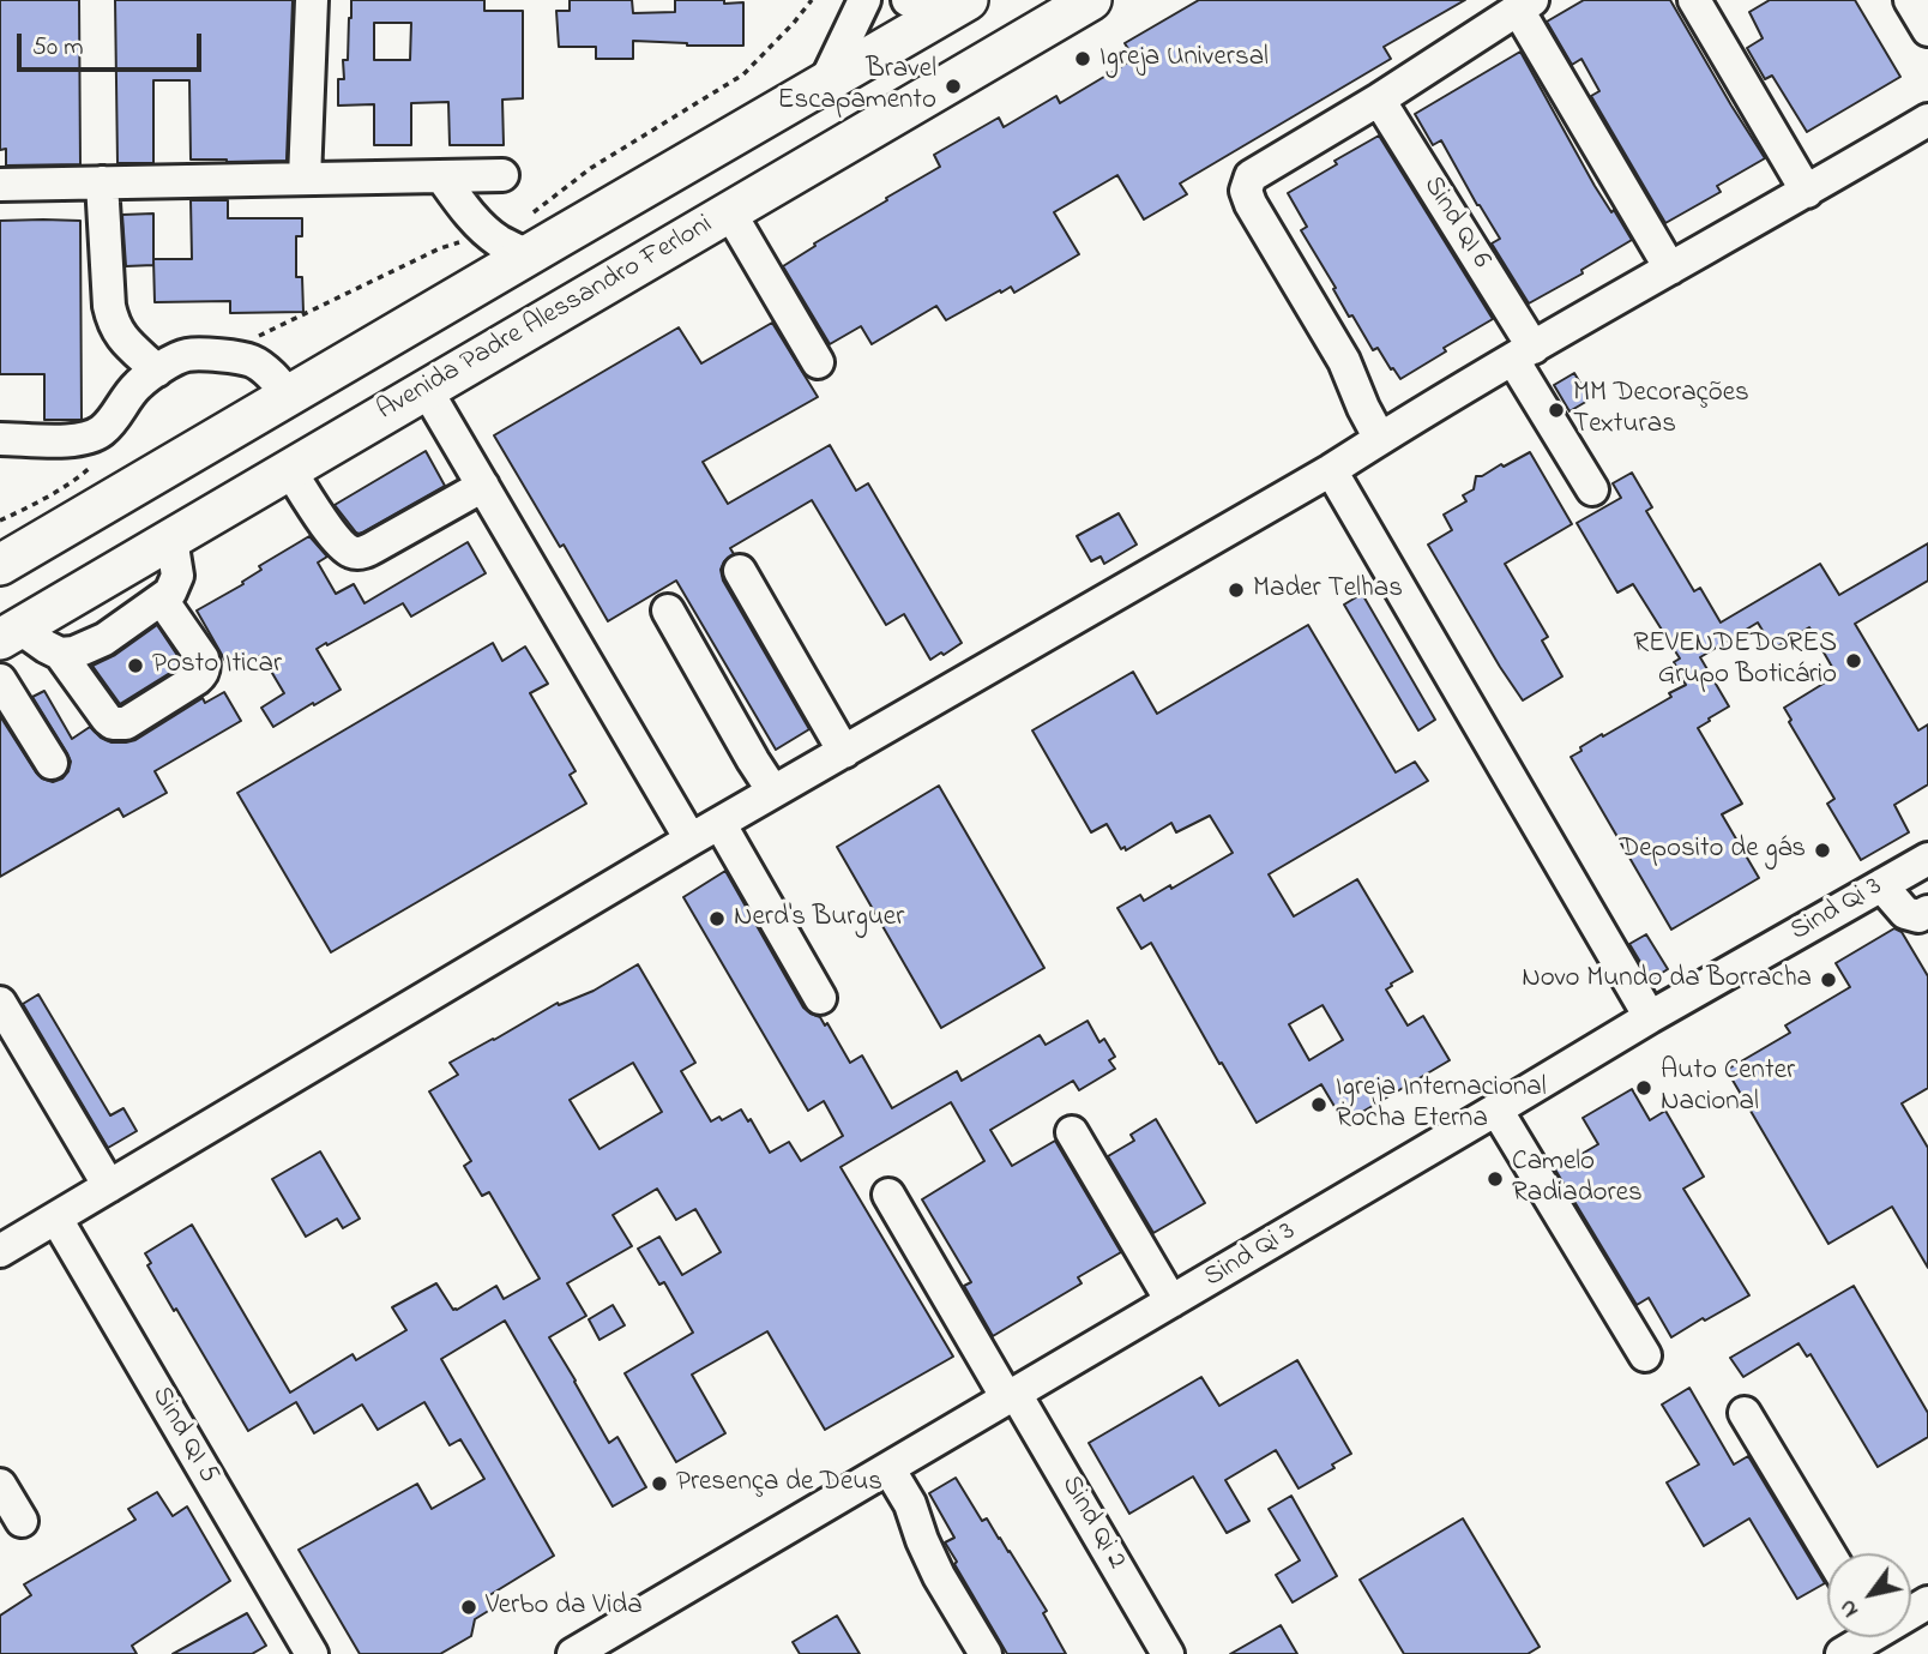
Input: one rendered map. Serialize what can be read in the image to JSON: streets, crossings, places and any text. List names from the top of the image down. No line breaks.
{"streets":{"main road":["Avenida Padre Alessandro Ferloni"],"street":["Sind QI 6","Sind Qi 3","Sind QI 5","Sind Qi 2"]},"crossings":[["Sind Qi 3","Sind Qi 2"]],"places":["Igreja Universal","Bravel Escapamento","MM Decorações Texturas","Mader Telhas","REVENDEDORES Grupo Boticário","Posto Iticar","Deposito de gás","Nerd's Burguer","Novo Mundo da Borracha","Auto Center Nacional","Igreja Internacional Rocha Eterna","Camelo Radiadores","Presença de Deus","Verbo da Vida"],"scale_bar":"50 m","north":"bottom left"}
